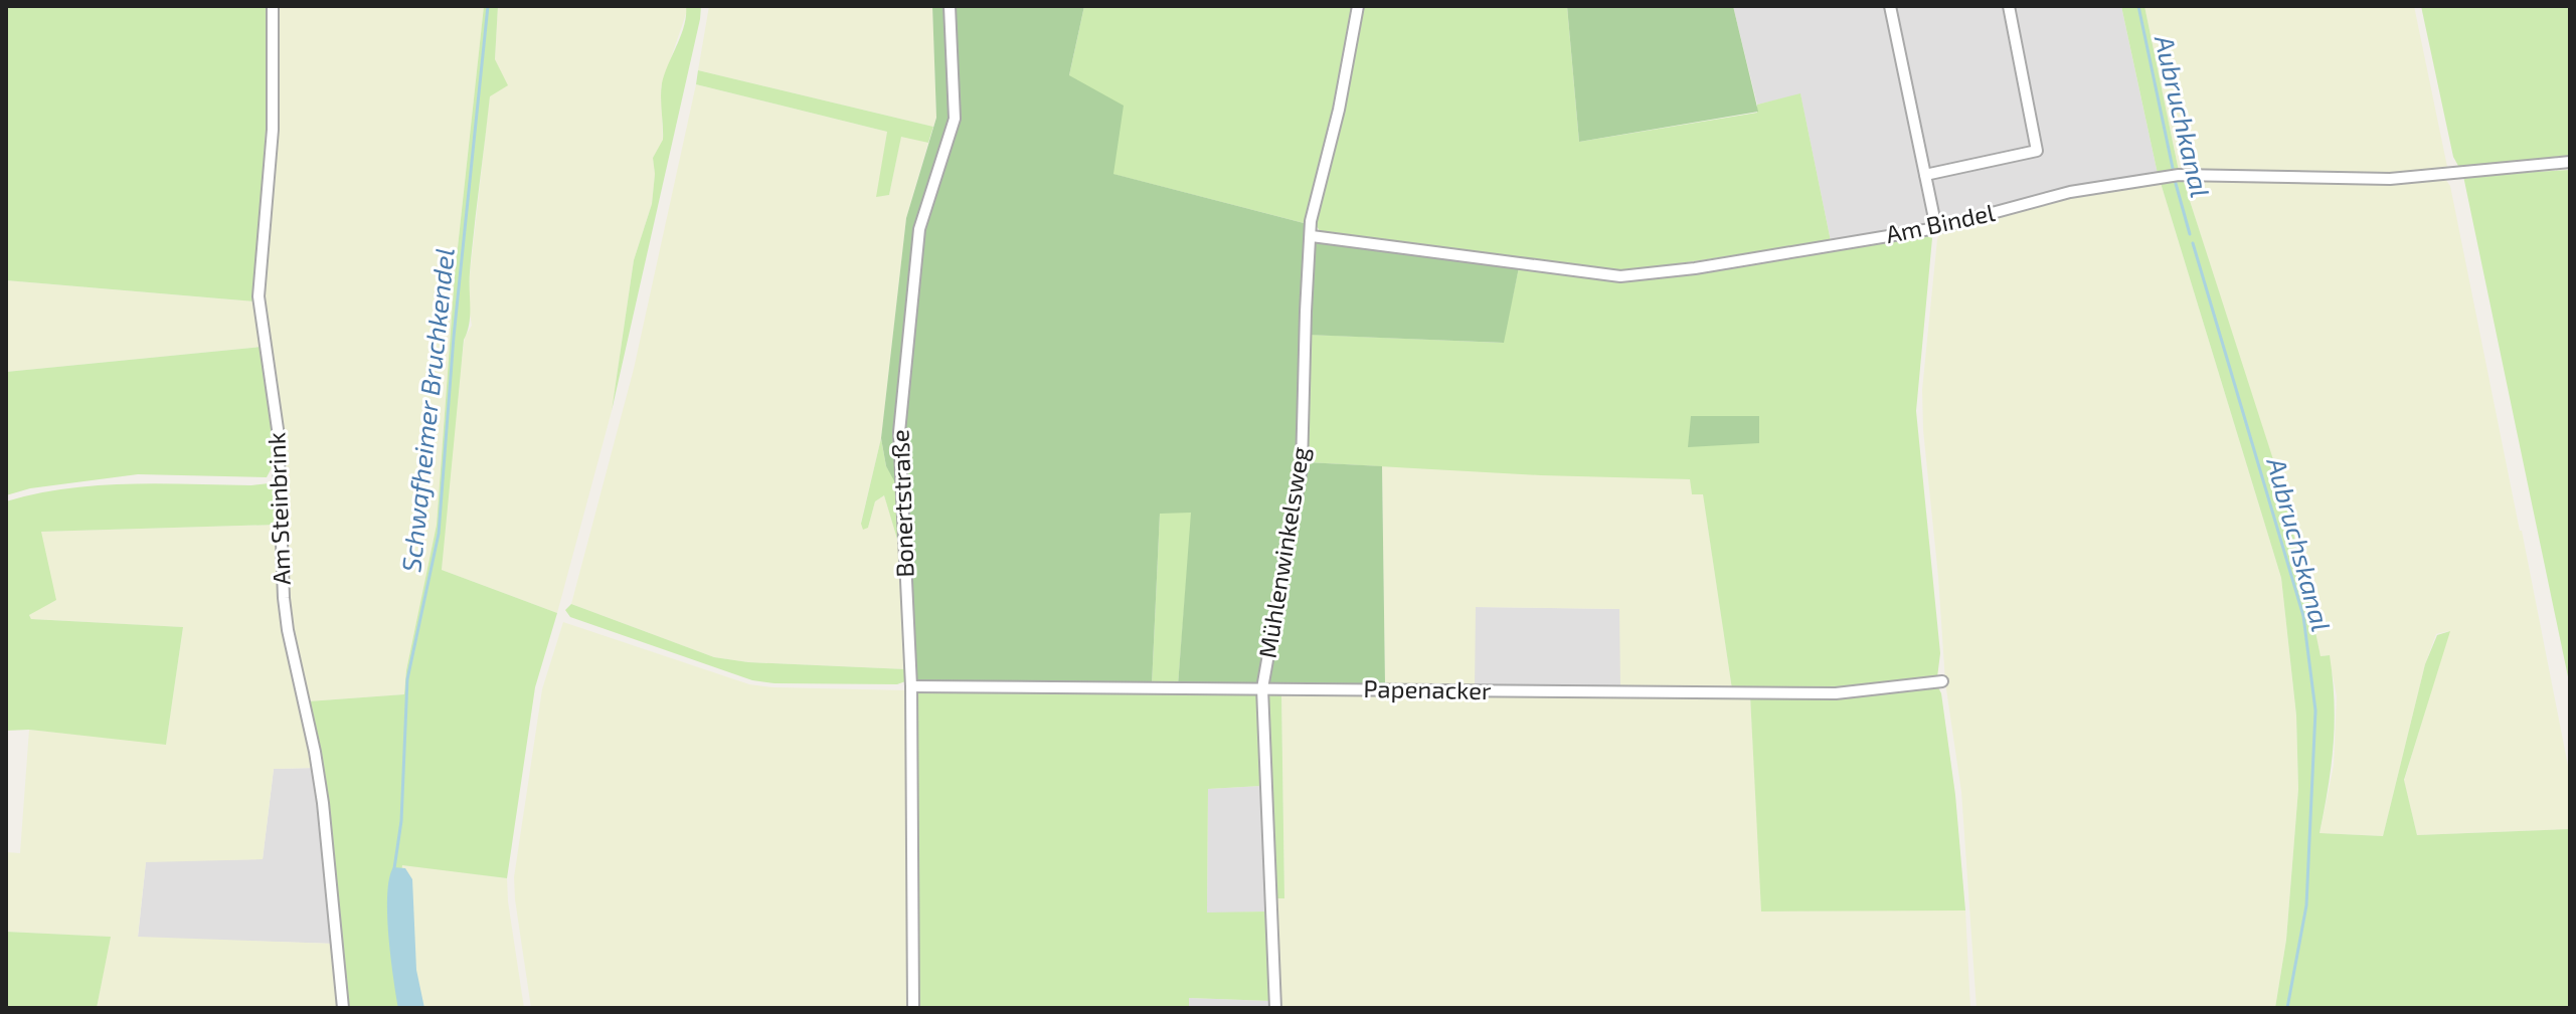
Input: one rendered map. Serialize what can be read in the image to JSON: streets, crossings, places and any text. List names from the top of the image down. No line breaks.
{"streets":{"street":["Am Bindel","Bonertstraße","Am Steinbrink","Mühlenwinkelsweg","Papenacker"]},"crossings":[["Am Bindel","Mühlenwinkelsweg"],["Bonertstraße","Papenacker"],["Mühlenwinkelsweg","Papenacker"]],"water":["Aubruchkanal","Schwafheimer Bruchkendel","Aubruchskanal"]}
